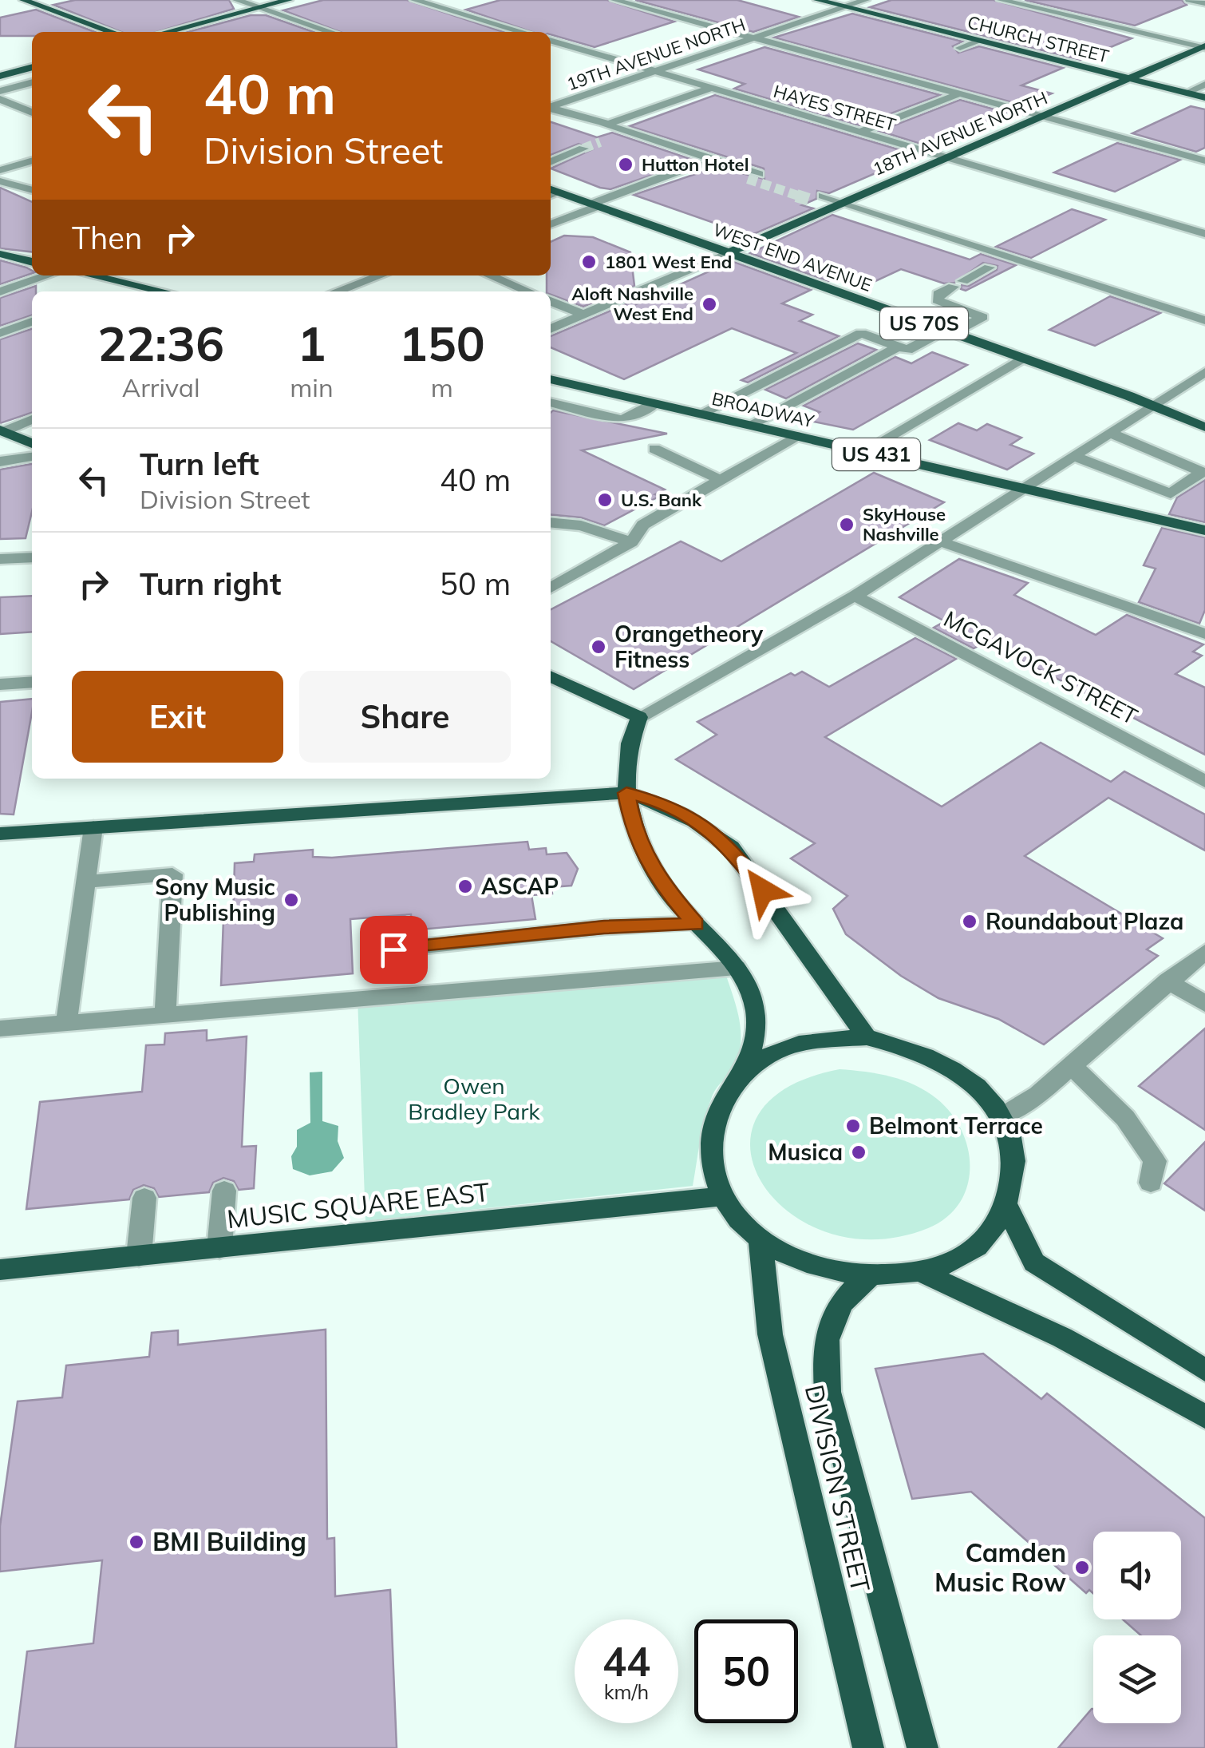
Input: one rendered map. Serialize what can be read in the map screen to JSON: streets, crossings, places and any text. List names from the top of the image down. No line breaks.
{"streets":{"main road":["CHURCH STREET","18TH AVENUE NORTH","WEST END AVENUE","US 70S","BROADWAY","US 431","MUSIC SQUARE EAST","DIVISION STREET"],"street":["19TH AVENUE NORTH","HAYES STREET","MCGAVOCK STREET"]},"crossings":[["CHURCH STREET","19TH AVENUE NORTH"],["CHURCH STREET","18TH AVENUE NORTH"],["19TH AVENUE NORTH","HAYES STREET"],["HAYES STREET","18TH AVENUE NORTH"],["18TH AVENUE NORTH","WEST END AVENUE"],["MUSIC SQUARE EAST","DIVISION STREET"]],"parks":["Owen Bradley Park"],"places":["Hutton Hotel","1801 West End","Aloft Nashville West End","U.S. Bank","SkyHouse Nashville","Orangetheory Fitness","ASCAP","Sony Music Publishing","Roundabout Plaza","Belmont Terrace","Musica","BMI Building","Camden Music Row"],"page":{"turn":["40 m","Division Street"],"then":"Then","eta":["22:36","Arrival","1","min","150","m"],"list":[{"name":"Turn left","note":"Division Street","value":"40 m"},{"name":"Turn right","value":"50 m"}],"buttons":["Exit","Share"],"speed":"44 km/h","limit":"50"}}
